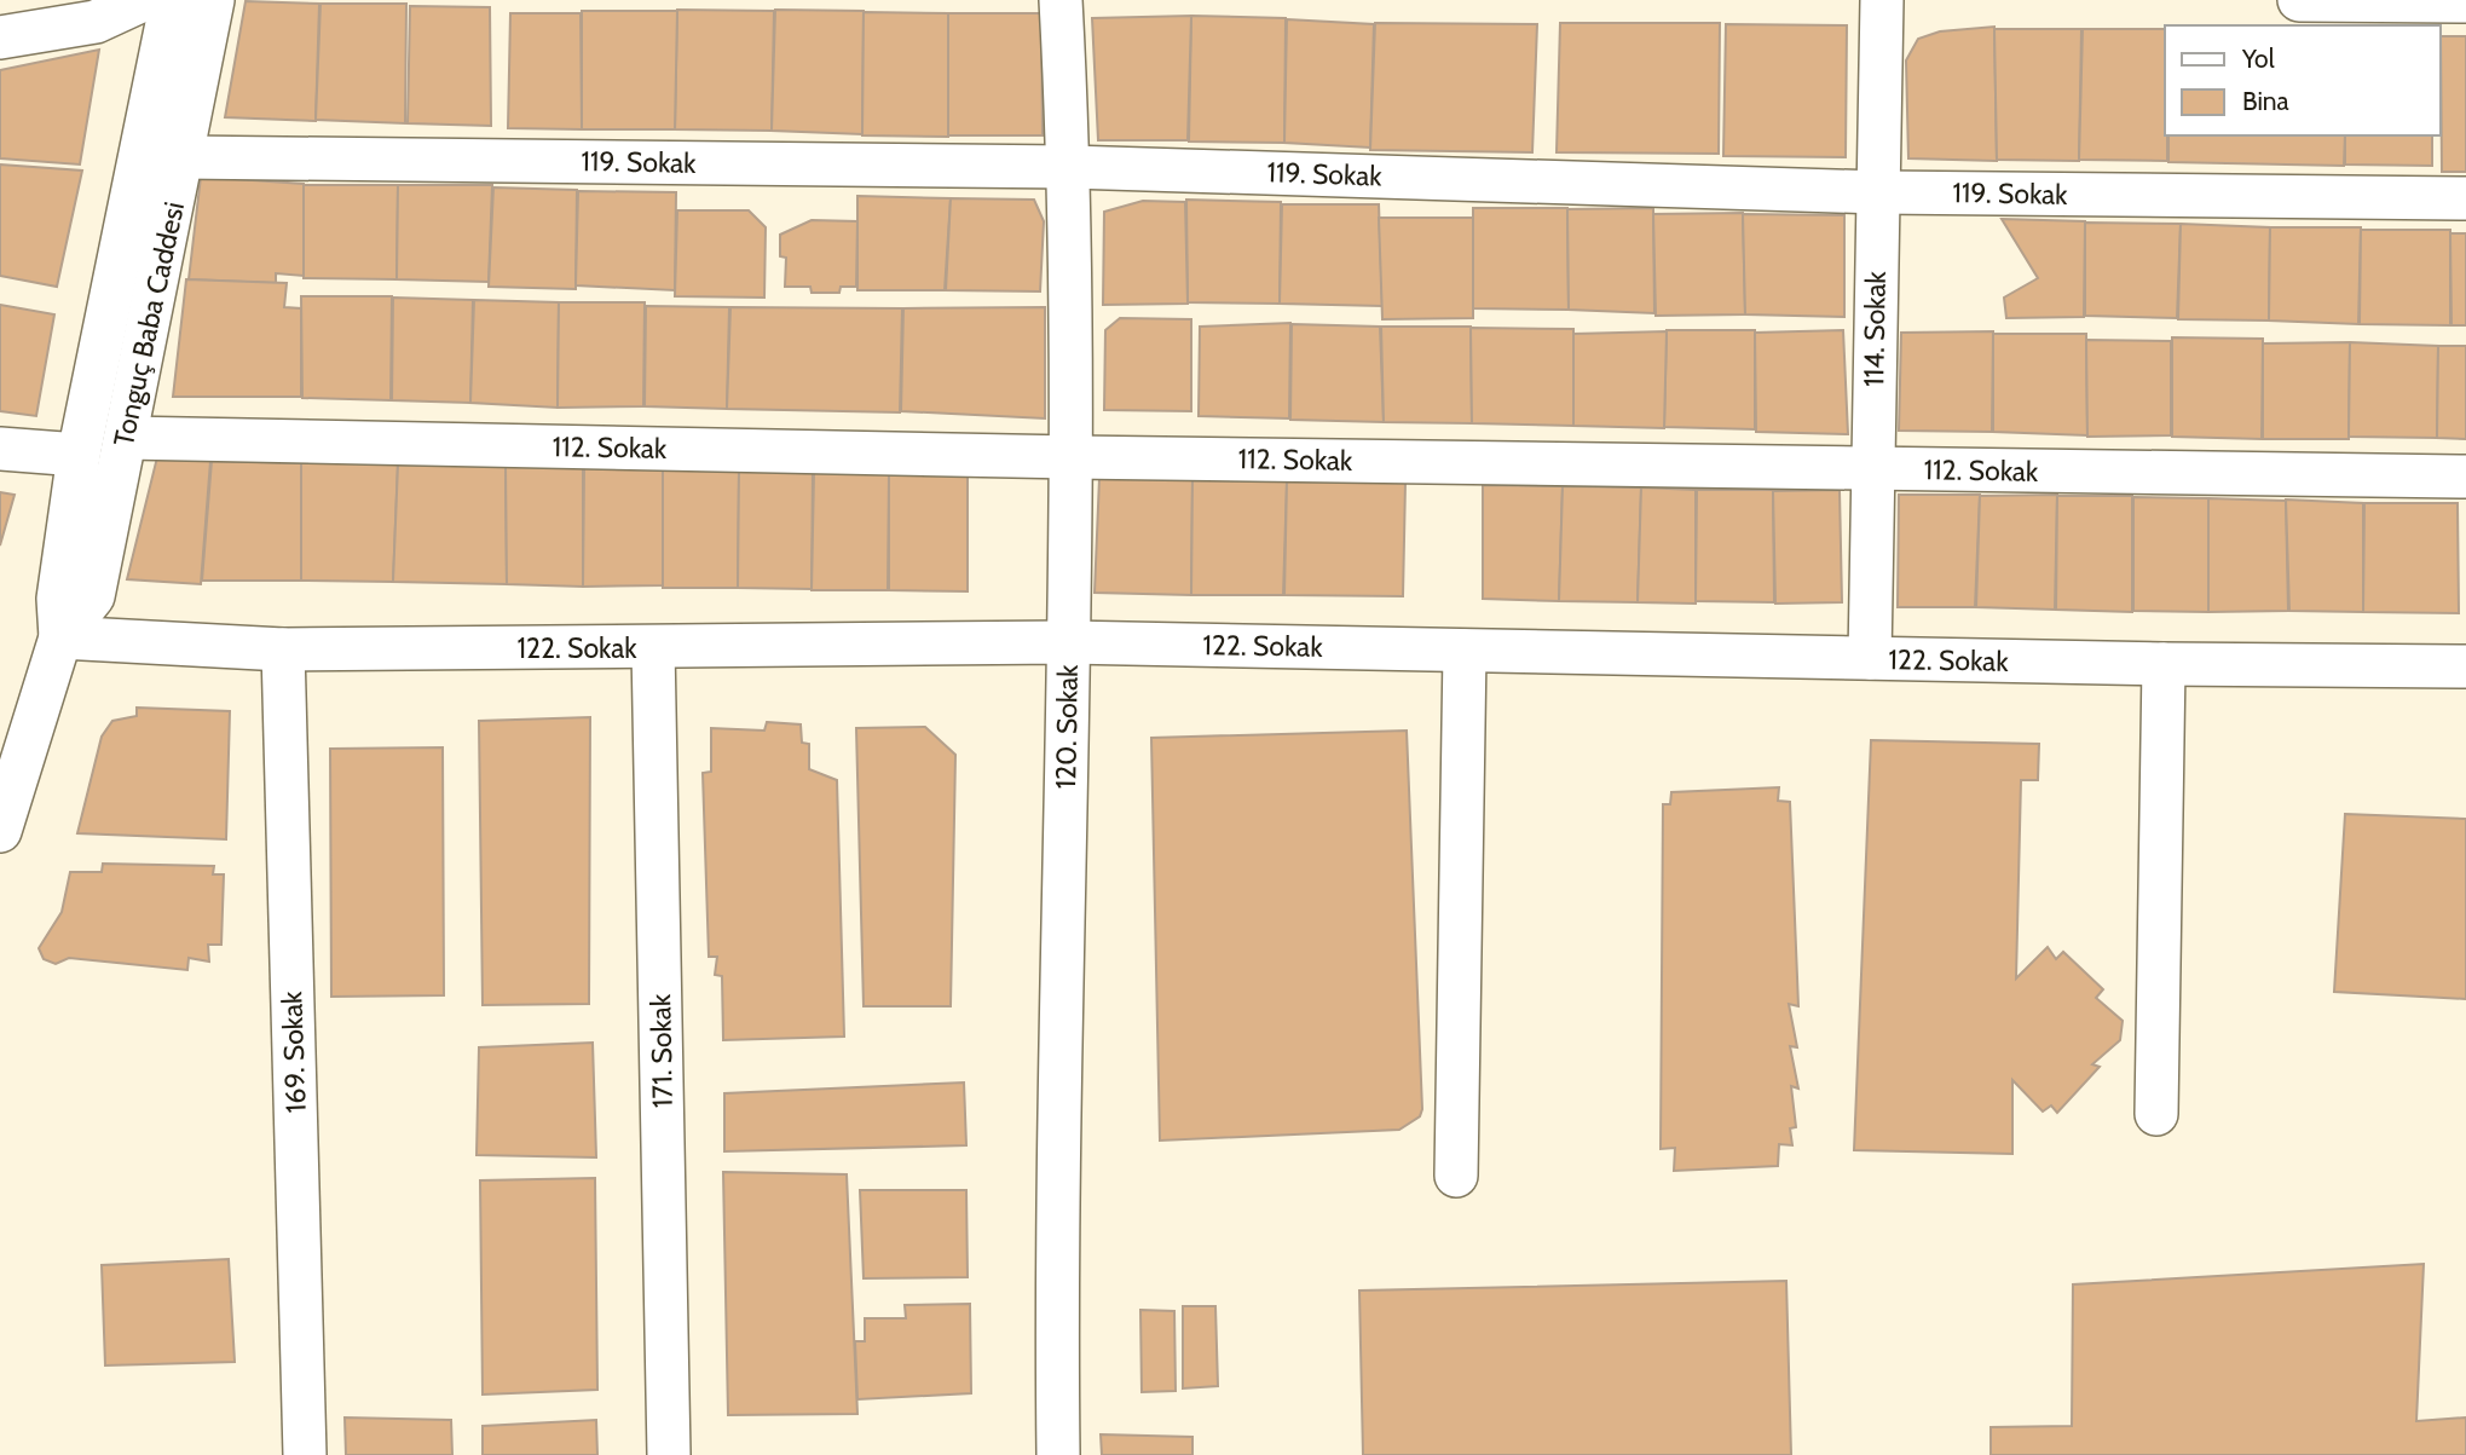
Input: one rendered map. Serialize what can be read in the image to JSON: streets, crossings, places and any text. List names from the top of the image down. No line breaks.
{"streets":{"street":["119. Sokak","Tonguç Baba Caddesi","114. Sokak","112. Sokak","122. Sokak","120. Sokak","171. Sokak","169. Sokak"]},"crossings":[["119. Sokak","Tonguç Baba Caddesi"],["119. Sokak","114. Sokak"],["119. Sokak","120. Sokak"],["Tonguç Baba Caddesi","112. Sokak"],["Tonguç Baba Caddesi","122. Sokak"],["114. Sokak","112. Sokak"],["114. Sokak","122. Sokak"],["112. Sokak","120. Sokak"],["122. Sokak","120. Sokak"],["122. Sokak","171. Sokak"],["122. Sokak","169. Sokak"]],"legend":["Yol","Bina"]}
